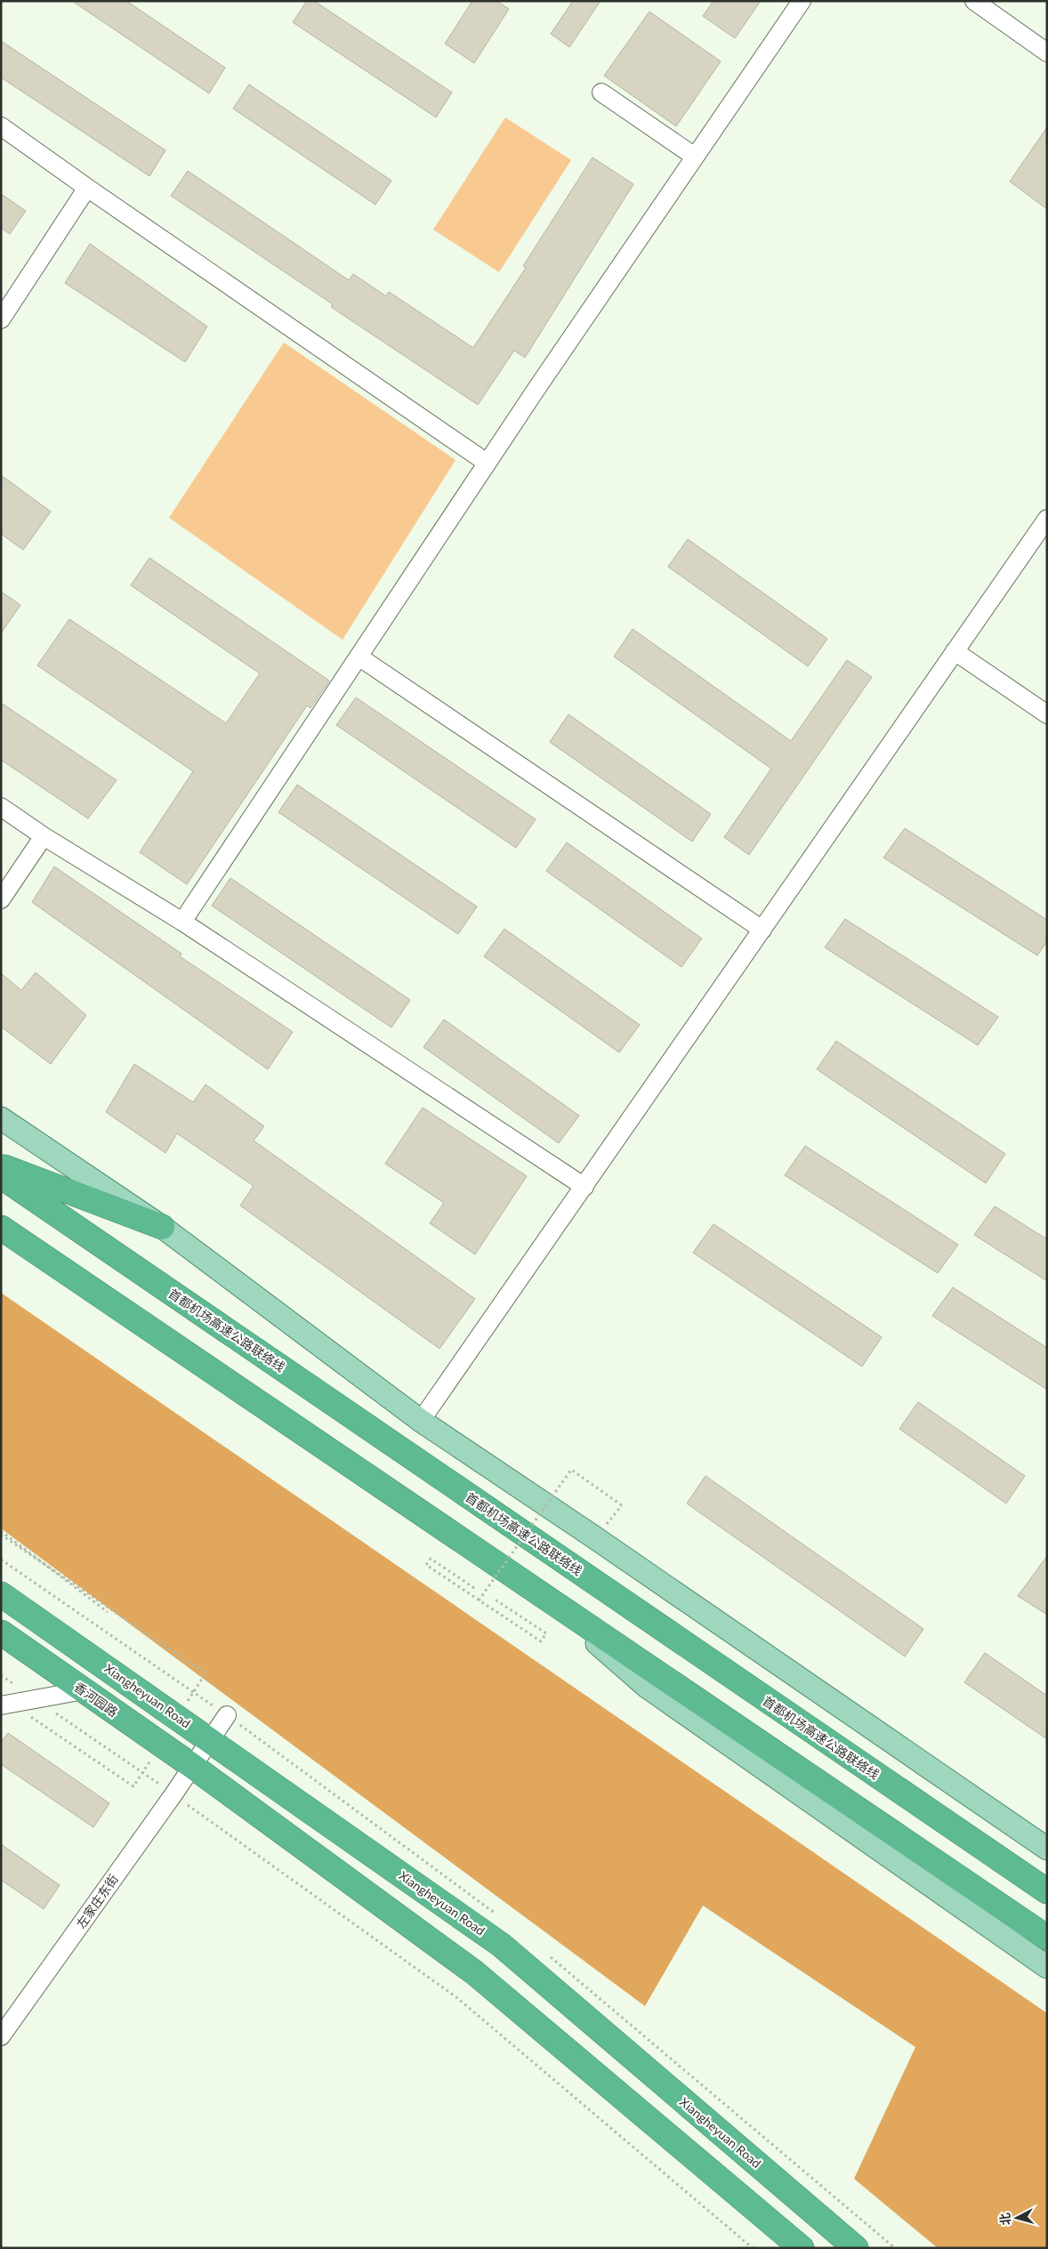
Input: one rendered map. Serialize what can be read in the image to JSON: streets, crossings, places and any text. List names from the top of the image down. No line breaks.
{"streets":{"highway":["首都机场高速公路联络线","Xiangheyuan Road","香河园路"],"street":["左家庄东街"]},"crossings":[["Xiangheyuan Road","左家庄东街"],["香河园路","左家庄东街"]],"north":"left"}
